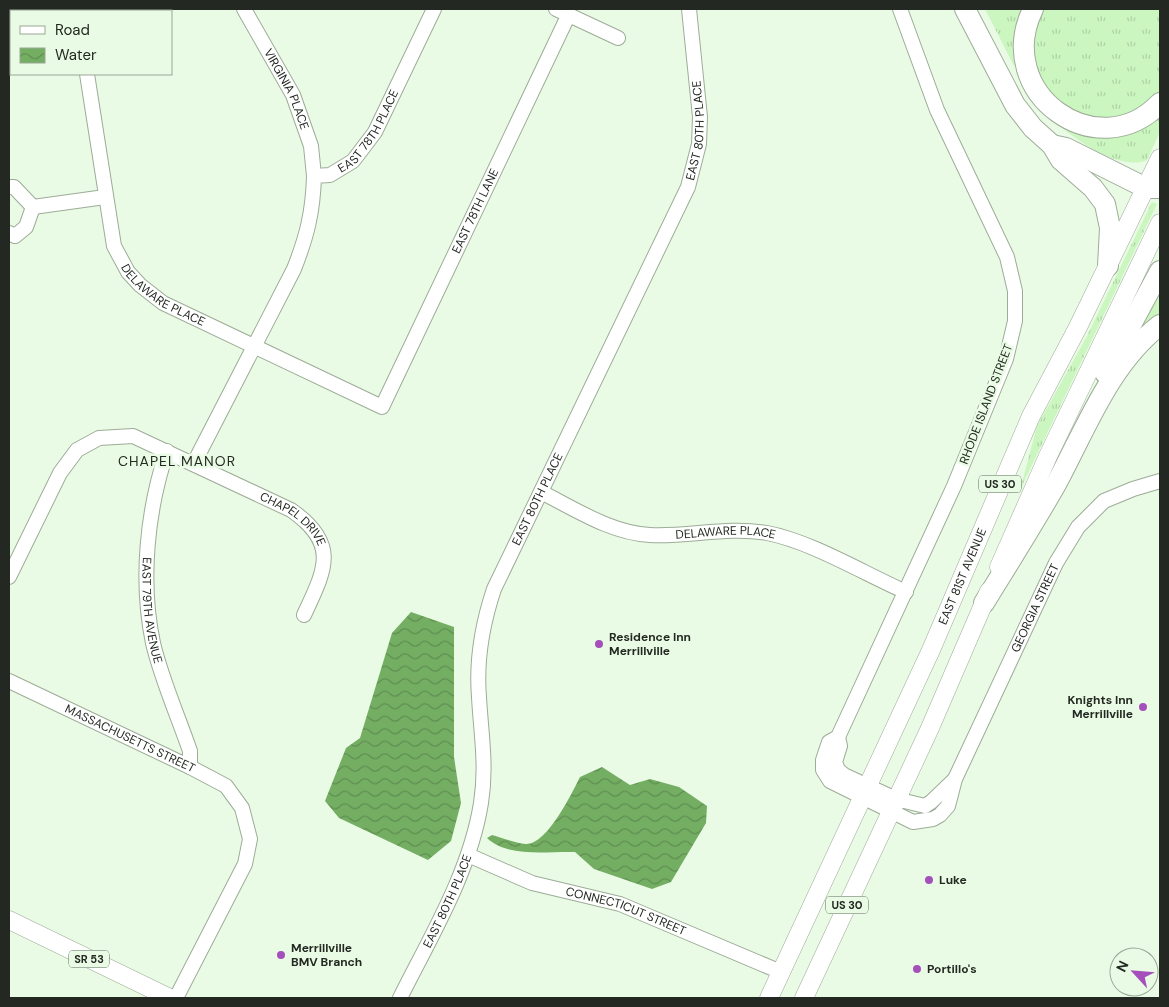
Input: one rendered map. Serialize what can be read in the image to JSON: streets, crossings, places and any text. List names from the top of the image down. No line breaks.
{"streets":{"main road":["US 30","EAST 81ST AVENUE","SR 53"],"street":["VIRGINIA PLACE","EAST 78TH PLACE","EAST 80TH PLACE","EAST 78TH LANE","DELAWARE PLACE","RHODE ISLAND STREET","CHAPEL DRIVE","GEORGIA STREET","EAST 79TH AVENUE","MASSACHUSETTS STREET","CONNECTICUT STREET"]},"crossings":[["VIRGINIA PLACE","EAST 78TH PLACE"],["EAST 80TH PLACE","DELAWARE PLACE"],["EAST 80TH PLACE","CONNECTICUT STREET"],["EAST 78TH LANE","DELAWARE PLACE"],["DELAWARE PLACE","RHODE ISLAND STREET"],["RHODE ISLAND STREET","US 30"],["RHODE ISLAND STREET","EAST 81ST AVENUE"],["RHODE ISLAND STREET","GEORGIA STREET"],["US 30","GEORGIA STREET"],["CHAPEL DRIVE","EAST 79TH AVENUE"],["EAST 81ST AVENUE","CONNECTICUT STREET"],["EAST 79TH AVENUE","MASSACHUSETTS STREET"]],"districts":["CHAPEL MANOR"],"places":["Residence Inn Merrillville","Knights Inn Merrillville","Luke","Merrillville BMV Branch","Portillo's"],"legend":["Road","Water"],"north":"top left"}
